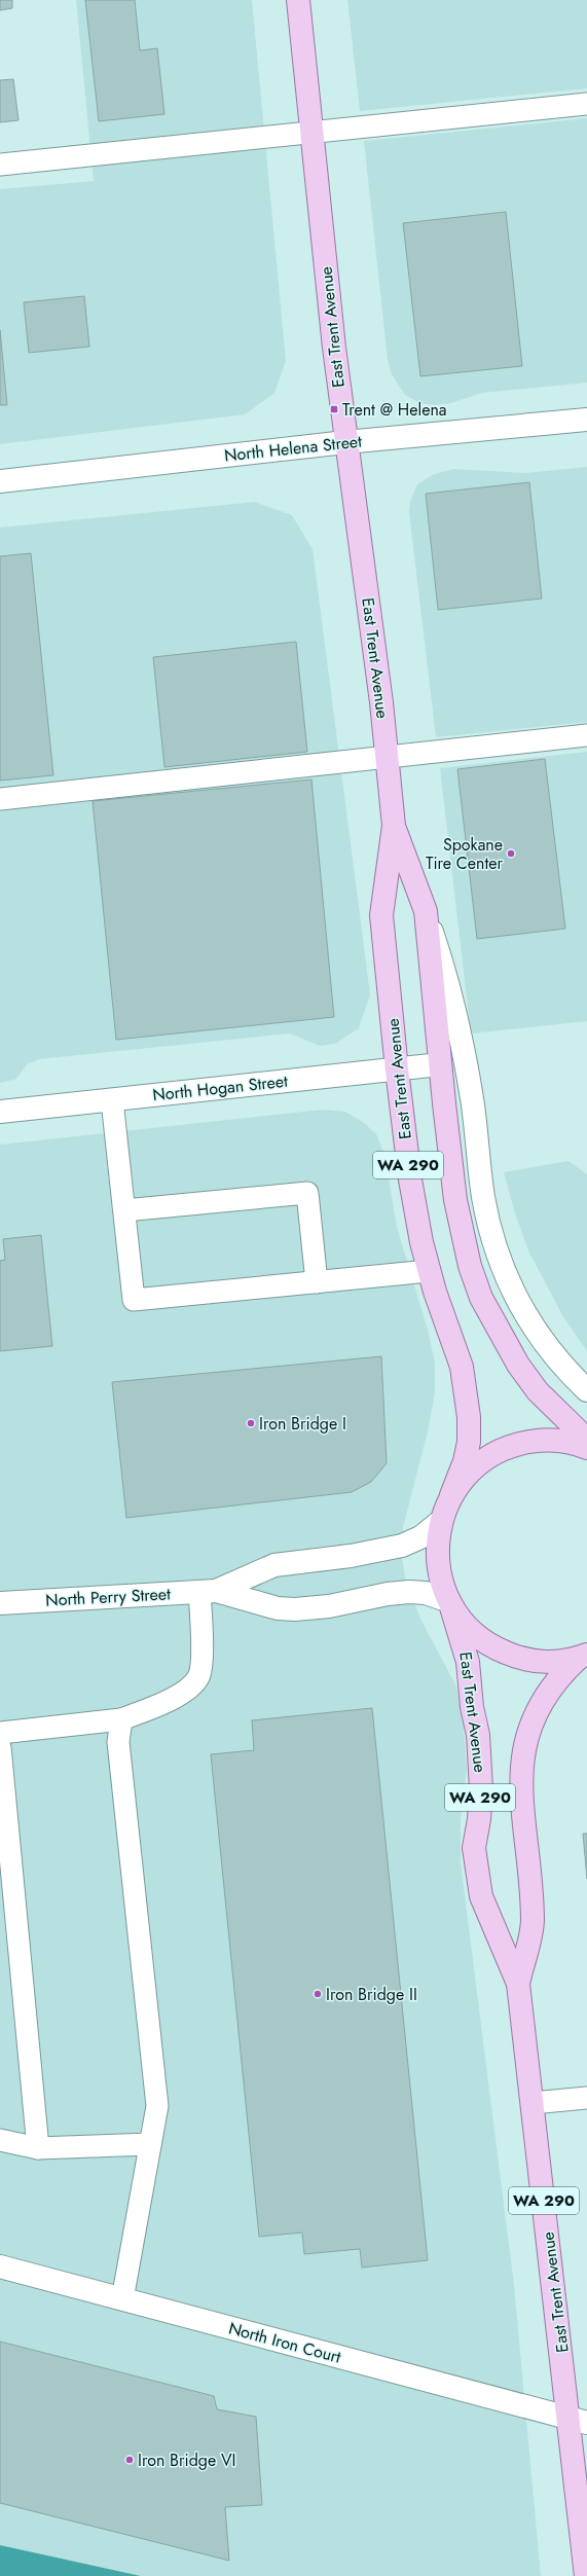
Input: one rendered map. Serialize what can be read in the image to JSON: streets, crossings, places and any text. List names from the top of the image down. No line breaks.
{"streets":{"main road":["East Trent Avenue","WA 290"],"street":["North Helena Street","North Hogan Street","North Perry Street","North Iron Court"]},"crossings":[["East Trent Avenue","North Helena Street"],["East Trent Avenue","North Hogan Street"],["East Trent Avenue","WA 290"],["East Trent Avenue","North Perry Street"],["East Trent Avenue","North Iron Court"],["WA 290","North Perry Street"]],"places":{"transit":["Trent @ Helena"],"other":["Spokane Tire Center","Iron Bridge I","Iron Bridge II","Iron Bridge VI"]}}
